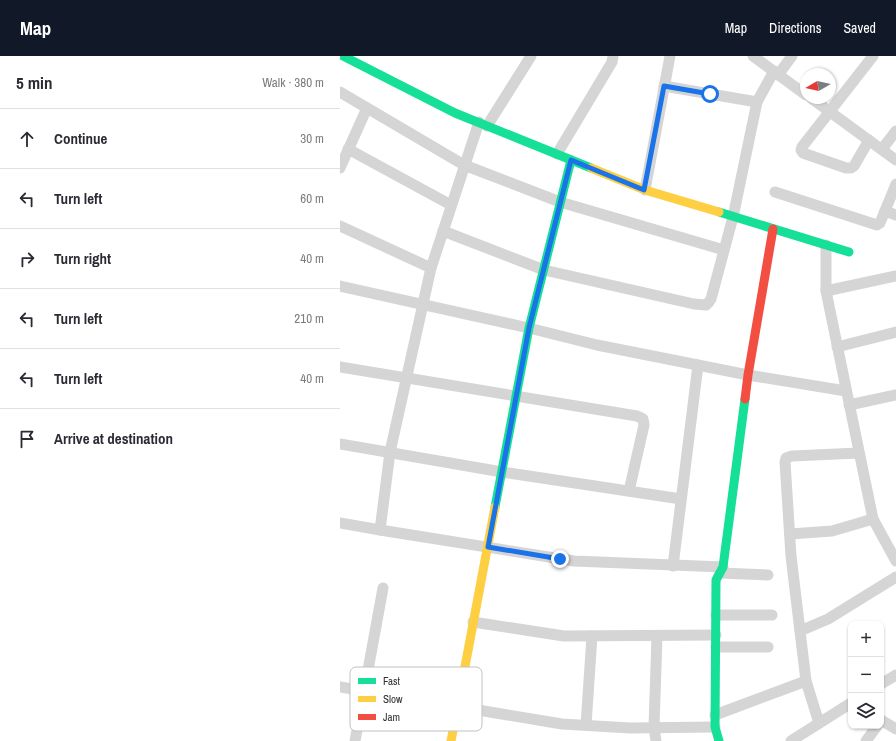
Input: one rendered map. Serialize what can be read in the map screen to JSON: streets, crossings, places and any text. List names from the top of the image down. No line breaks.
{"legend":["Fast","Slow","Jam"],"north":"left","page":{"header":"Map","nav":["Map","Directions","Saved"],"heading":["5 min","Walk · 380 m"],"list":[["Continue","30 m"],["Turn left","60 m"],["Turn right","40 m"],["Turn left","210 m"],["Turn left","40 m"],"Arrive at destination"],"map_buttons":["+","−"]}}
